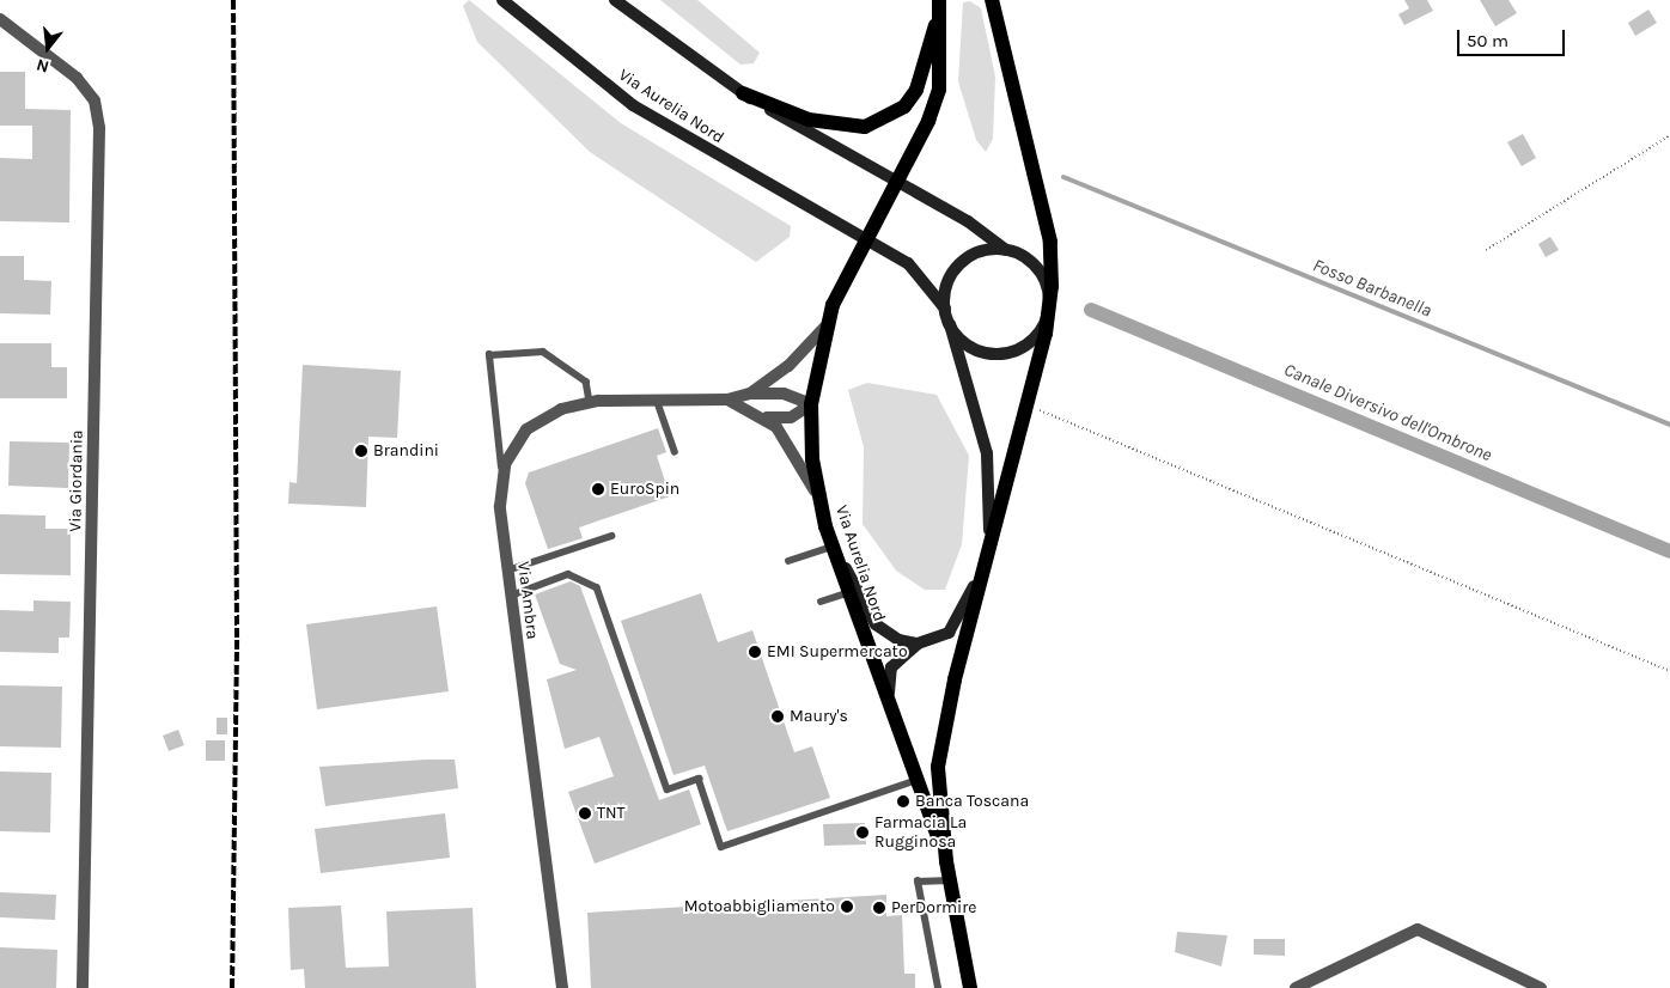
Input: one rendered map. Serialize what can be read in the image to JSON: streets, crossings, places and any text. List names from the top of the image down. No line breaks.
{"streets":{"main road":["Via Aurelia Nord"],"street":["Via Giordania","Via Ambra"]},"water":["Fosso Barbanella","Canale Diversivo dell'Ombrone"],"places":["Brandini","EuroSpin","EMI Supermercato","Maury's","Banca Toscana","TNT","Farmacia La Rugginosa","Motoabbigliamento","PerDormire"],"scale_bar":"50 m","north":"bottom"}
